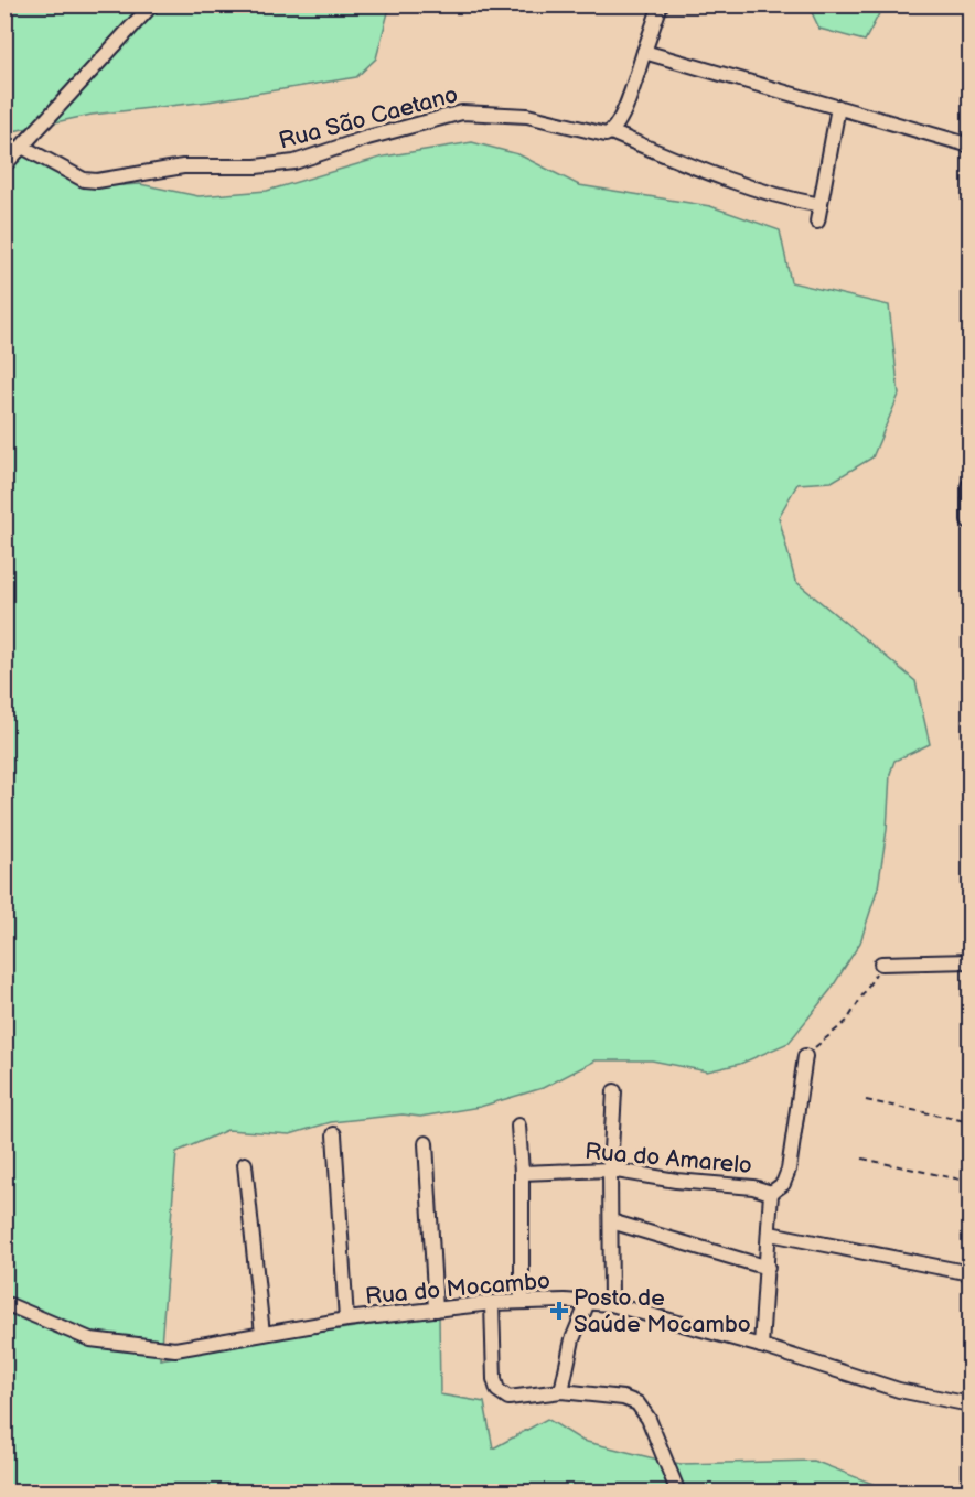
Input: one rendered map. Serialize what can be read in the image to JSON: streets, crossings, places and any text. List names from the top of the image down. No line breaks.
{"streets":{"street":["Rua São Caetano","Rua do Amarelo","Rua do Mocambo"]},"places":{"health":["Posto de Saúde Mocambo"]}}
